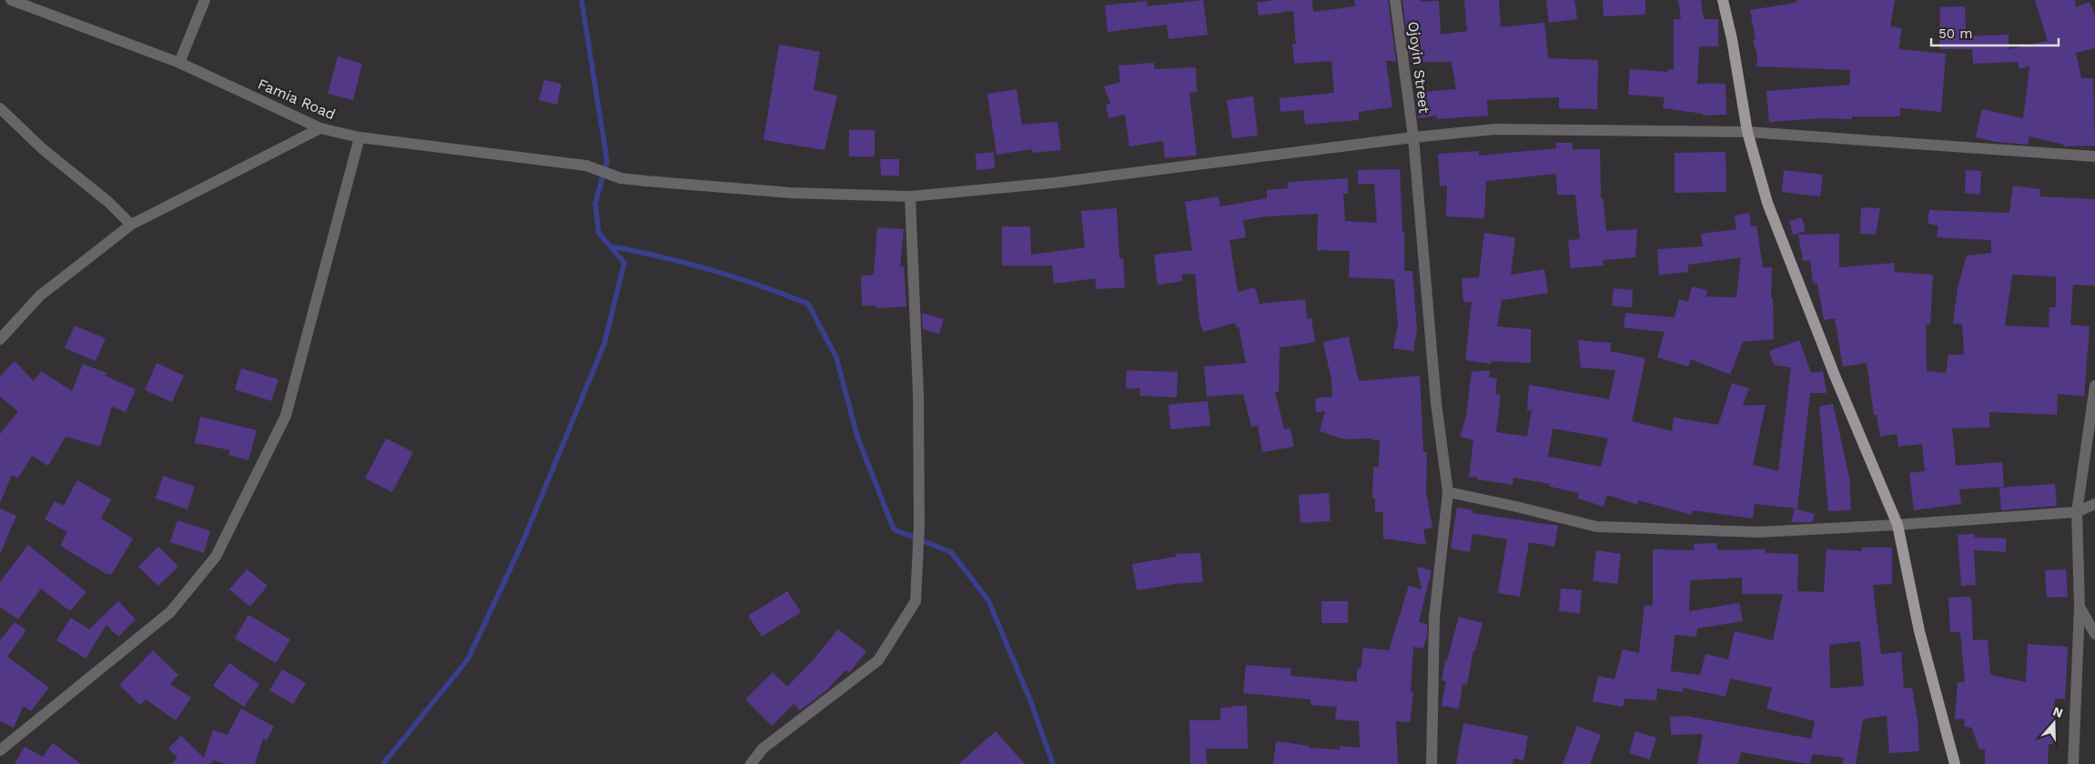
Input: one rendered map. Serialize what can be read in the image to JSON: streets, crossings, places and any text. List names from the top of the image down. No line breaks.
{"streets":{"street":["Ojoyin Street","Famia Road"]},"crossings":[["Ojoyin Street","Famia Road"]],"scale_bar":"50 m","north":"top"}
